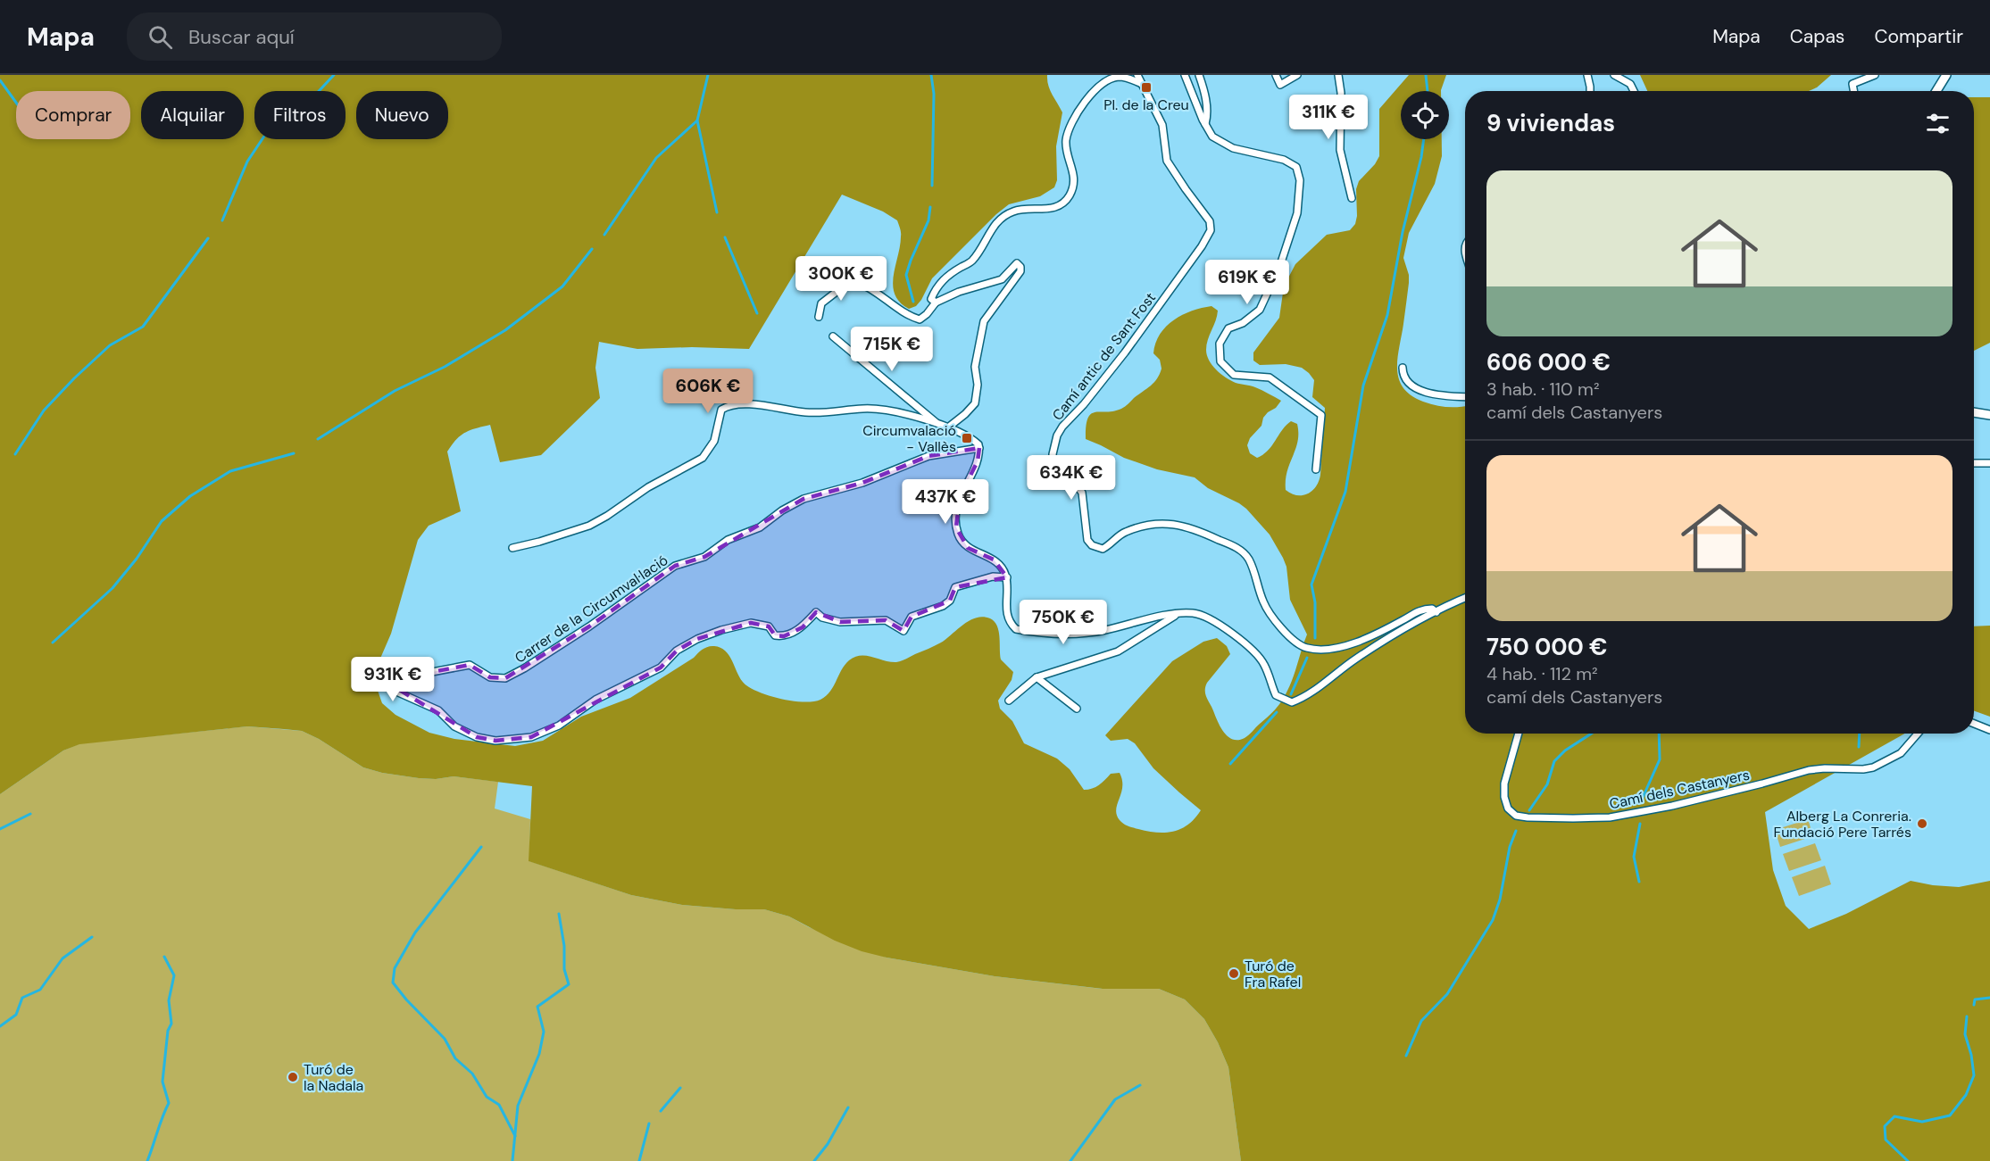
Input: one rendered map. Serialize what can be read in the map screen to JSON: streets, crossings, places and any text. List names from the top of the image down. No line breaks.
{"streets":{"street":["Camí antic de Sant Fost","Carrer de la Circumval·lació","Camí dels Castanyers"]},"places":{"transit":["Pl. de la Creu","Circumvalació - Vallès"],"other":["Alberg La Conreria. Fundació Pere Tarrés","Turó de Fra Rafel","Turó de la Nadala"]},"page":{"header":"Mapa","search":"Buscar aquí","nav":["Mapa","Capas","Compartir"],"chip":["Comprar","Alquilar","Filtros","Nuevo"],"heading":"9 viviendas","price":["311K €","300K €","619K €","715K €","606K €","634K €","437K €","750K €","931K €"],"list":[{"name":"606 000 €","note":"3 hab. · 110 m² · camí dels Castanyers"},{"name":"750 000 €","note":"4 hab. · 112 m² · camí dels Castanyers"}]}}
